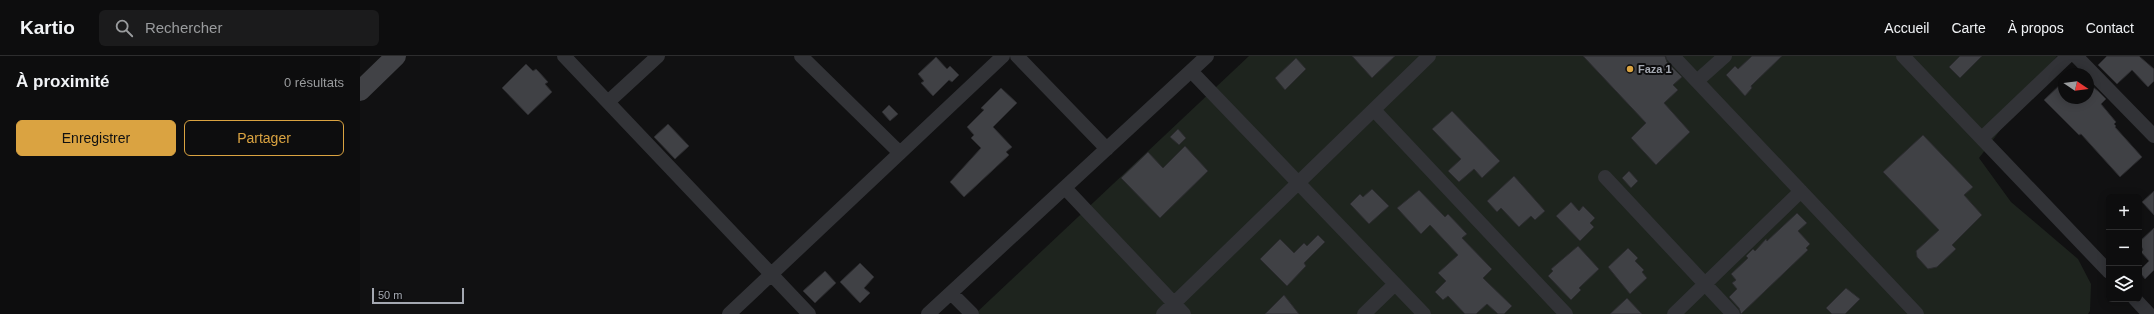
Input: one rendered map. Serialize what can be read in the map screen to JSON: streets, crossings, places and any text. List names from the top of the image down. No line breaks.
{"places":["Faza 1"],"scale_bar":"50 m","north":"right","page":{"header":"Kartio","search":"Rechercher","nav":["Accueil","Carte","À propos","Contact"],"heading":["À proximité","0 résultats"],"buttons":["Enregistrer","Partager"],"map_buttons":["+","−"],"scale":"50 m"}}
